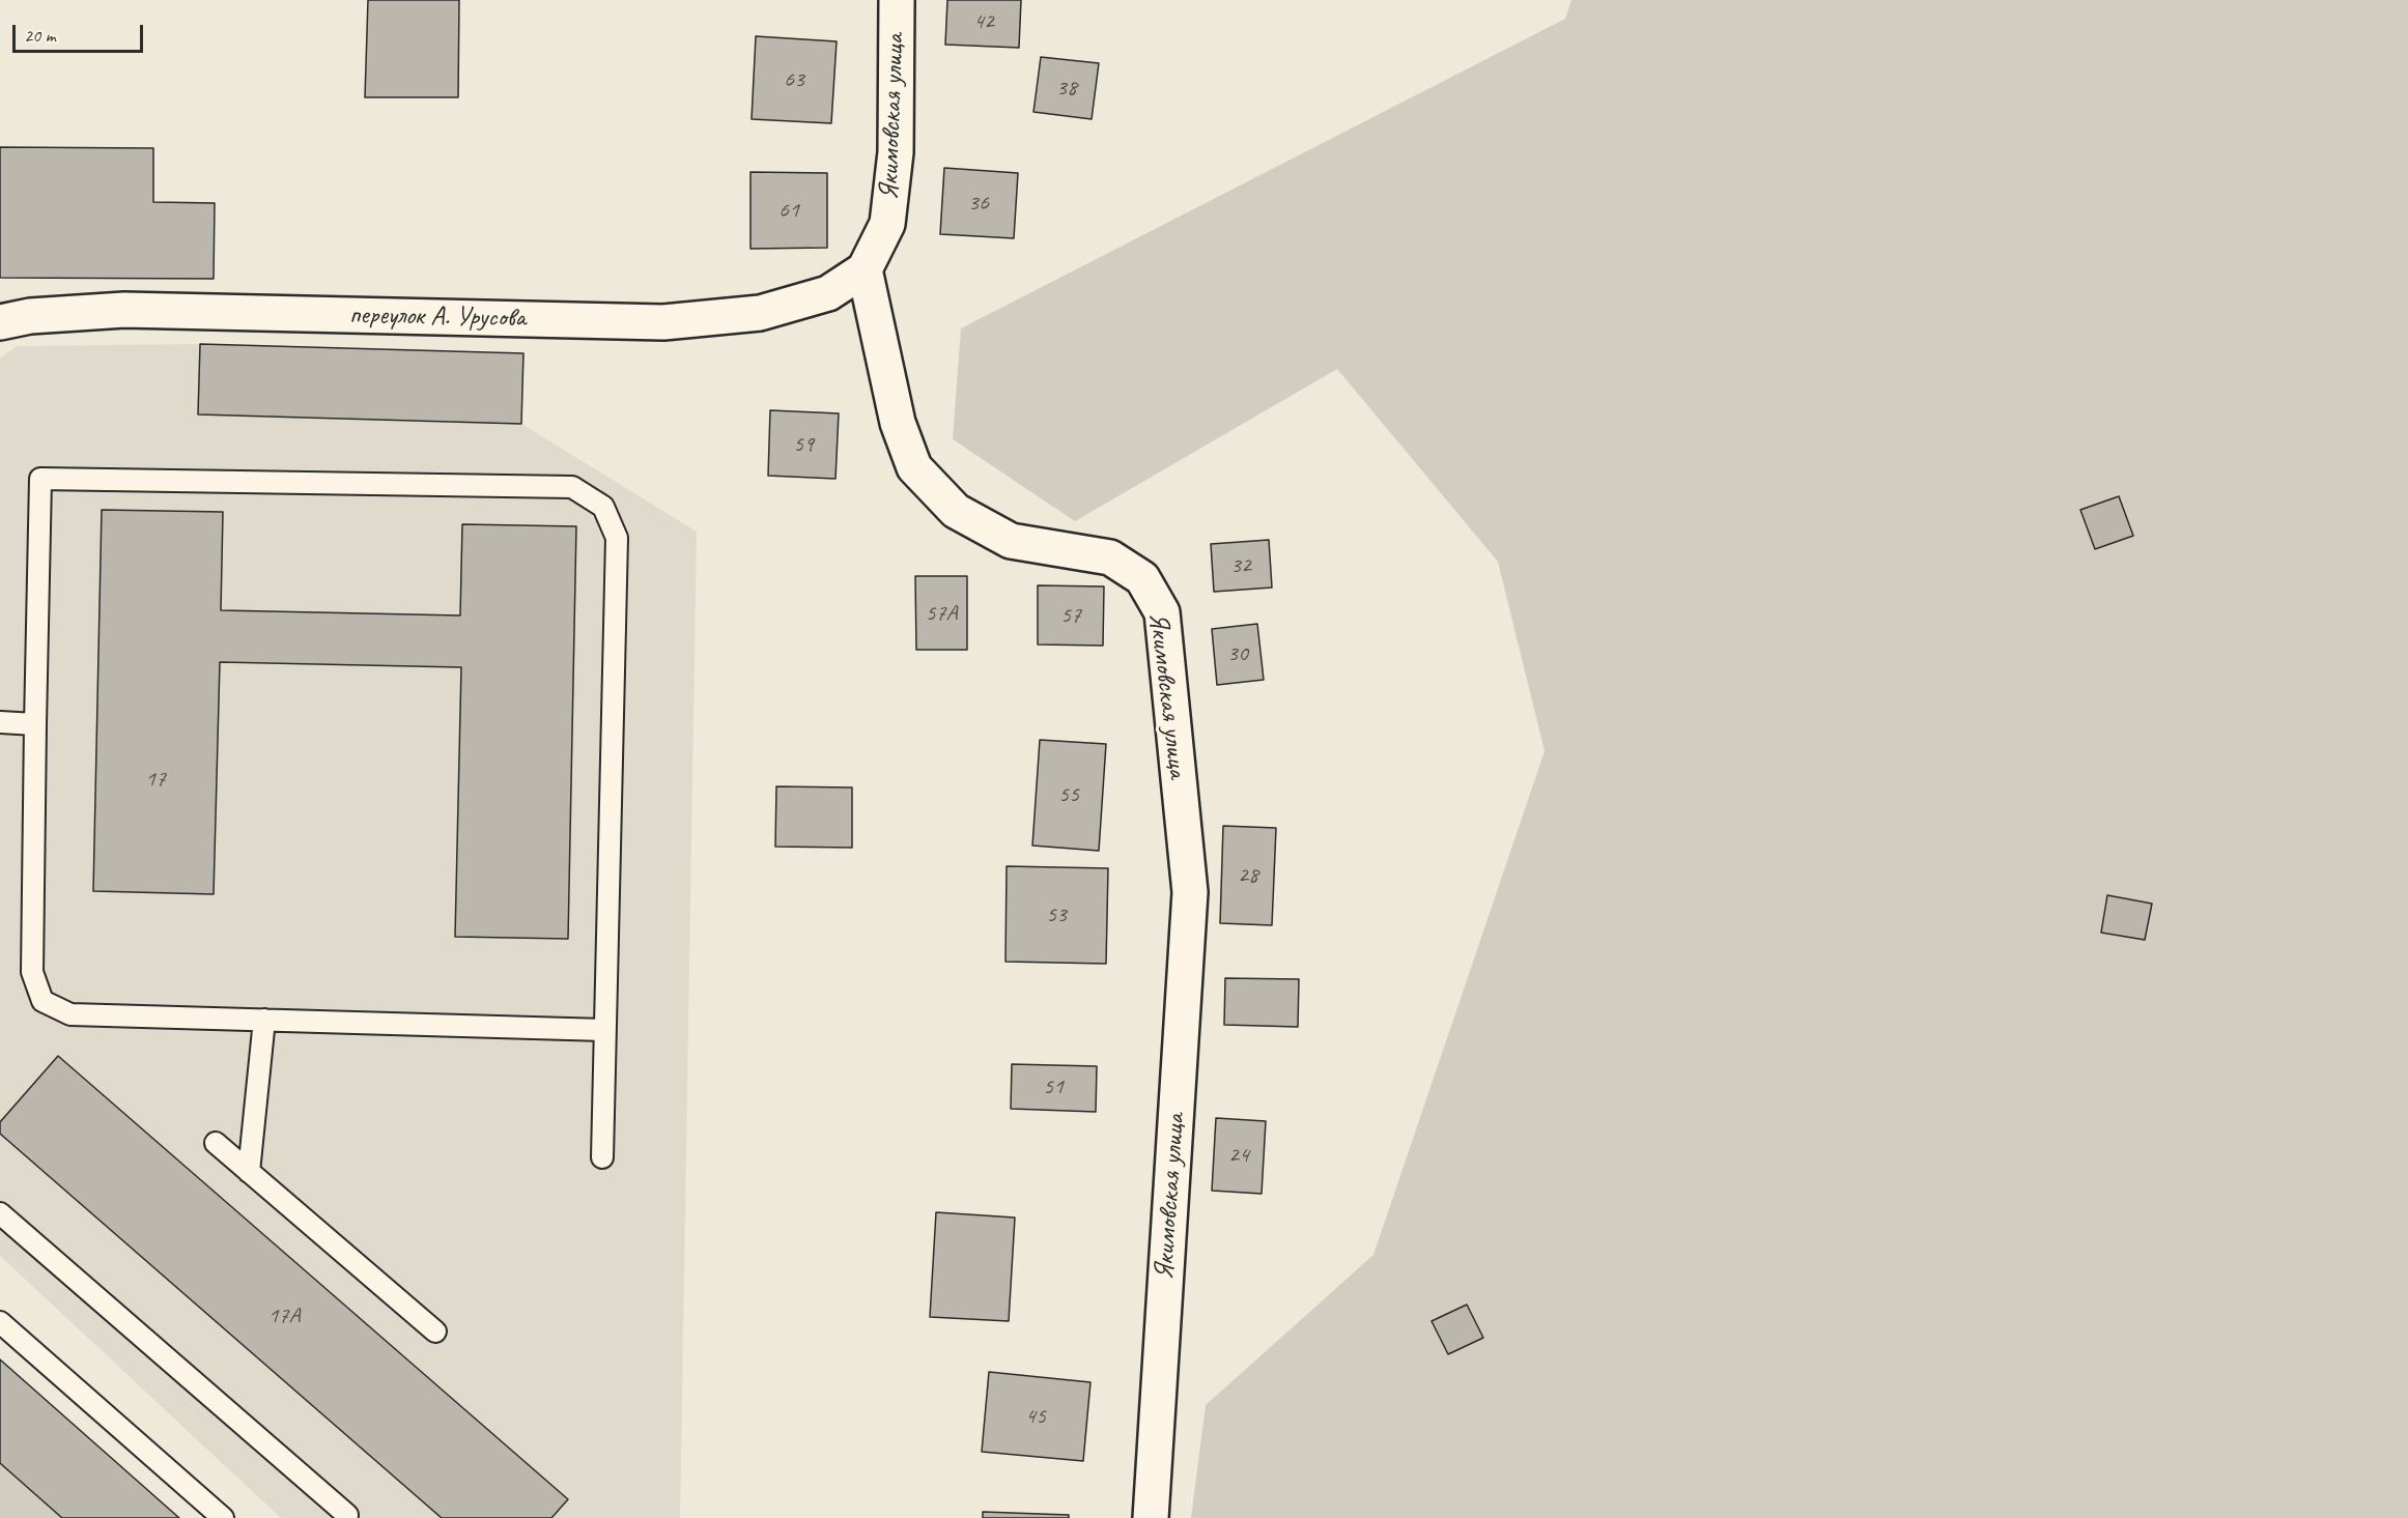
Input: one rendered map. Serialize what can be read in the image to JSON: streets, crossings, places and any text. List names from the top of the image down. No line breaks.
{"streets":{"street":["Якимовская улица","переулок А. Урусова"]},"crossings":[["Якимовская улица","переулок А. Урусова"]],"house_numbers":["42","63","38","36","61","59","32","57А","57","30","17","55","28","53","51","24","17А","45"],"scale_bar":"20 m"}
